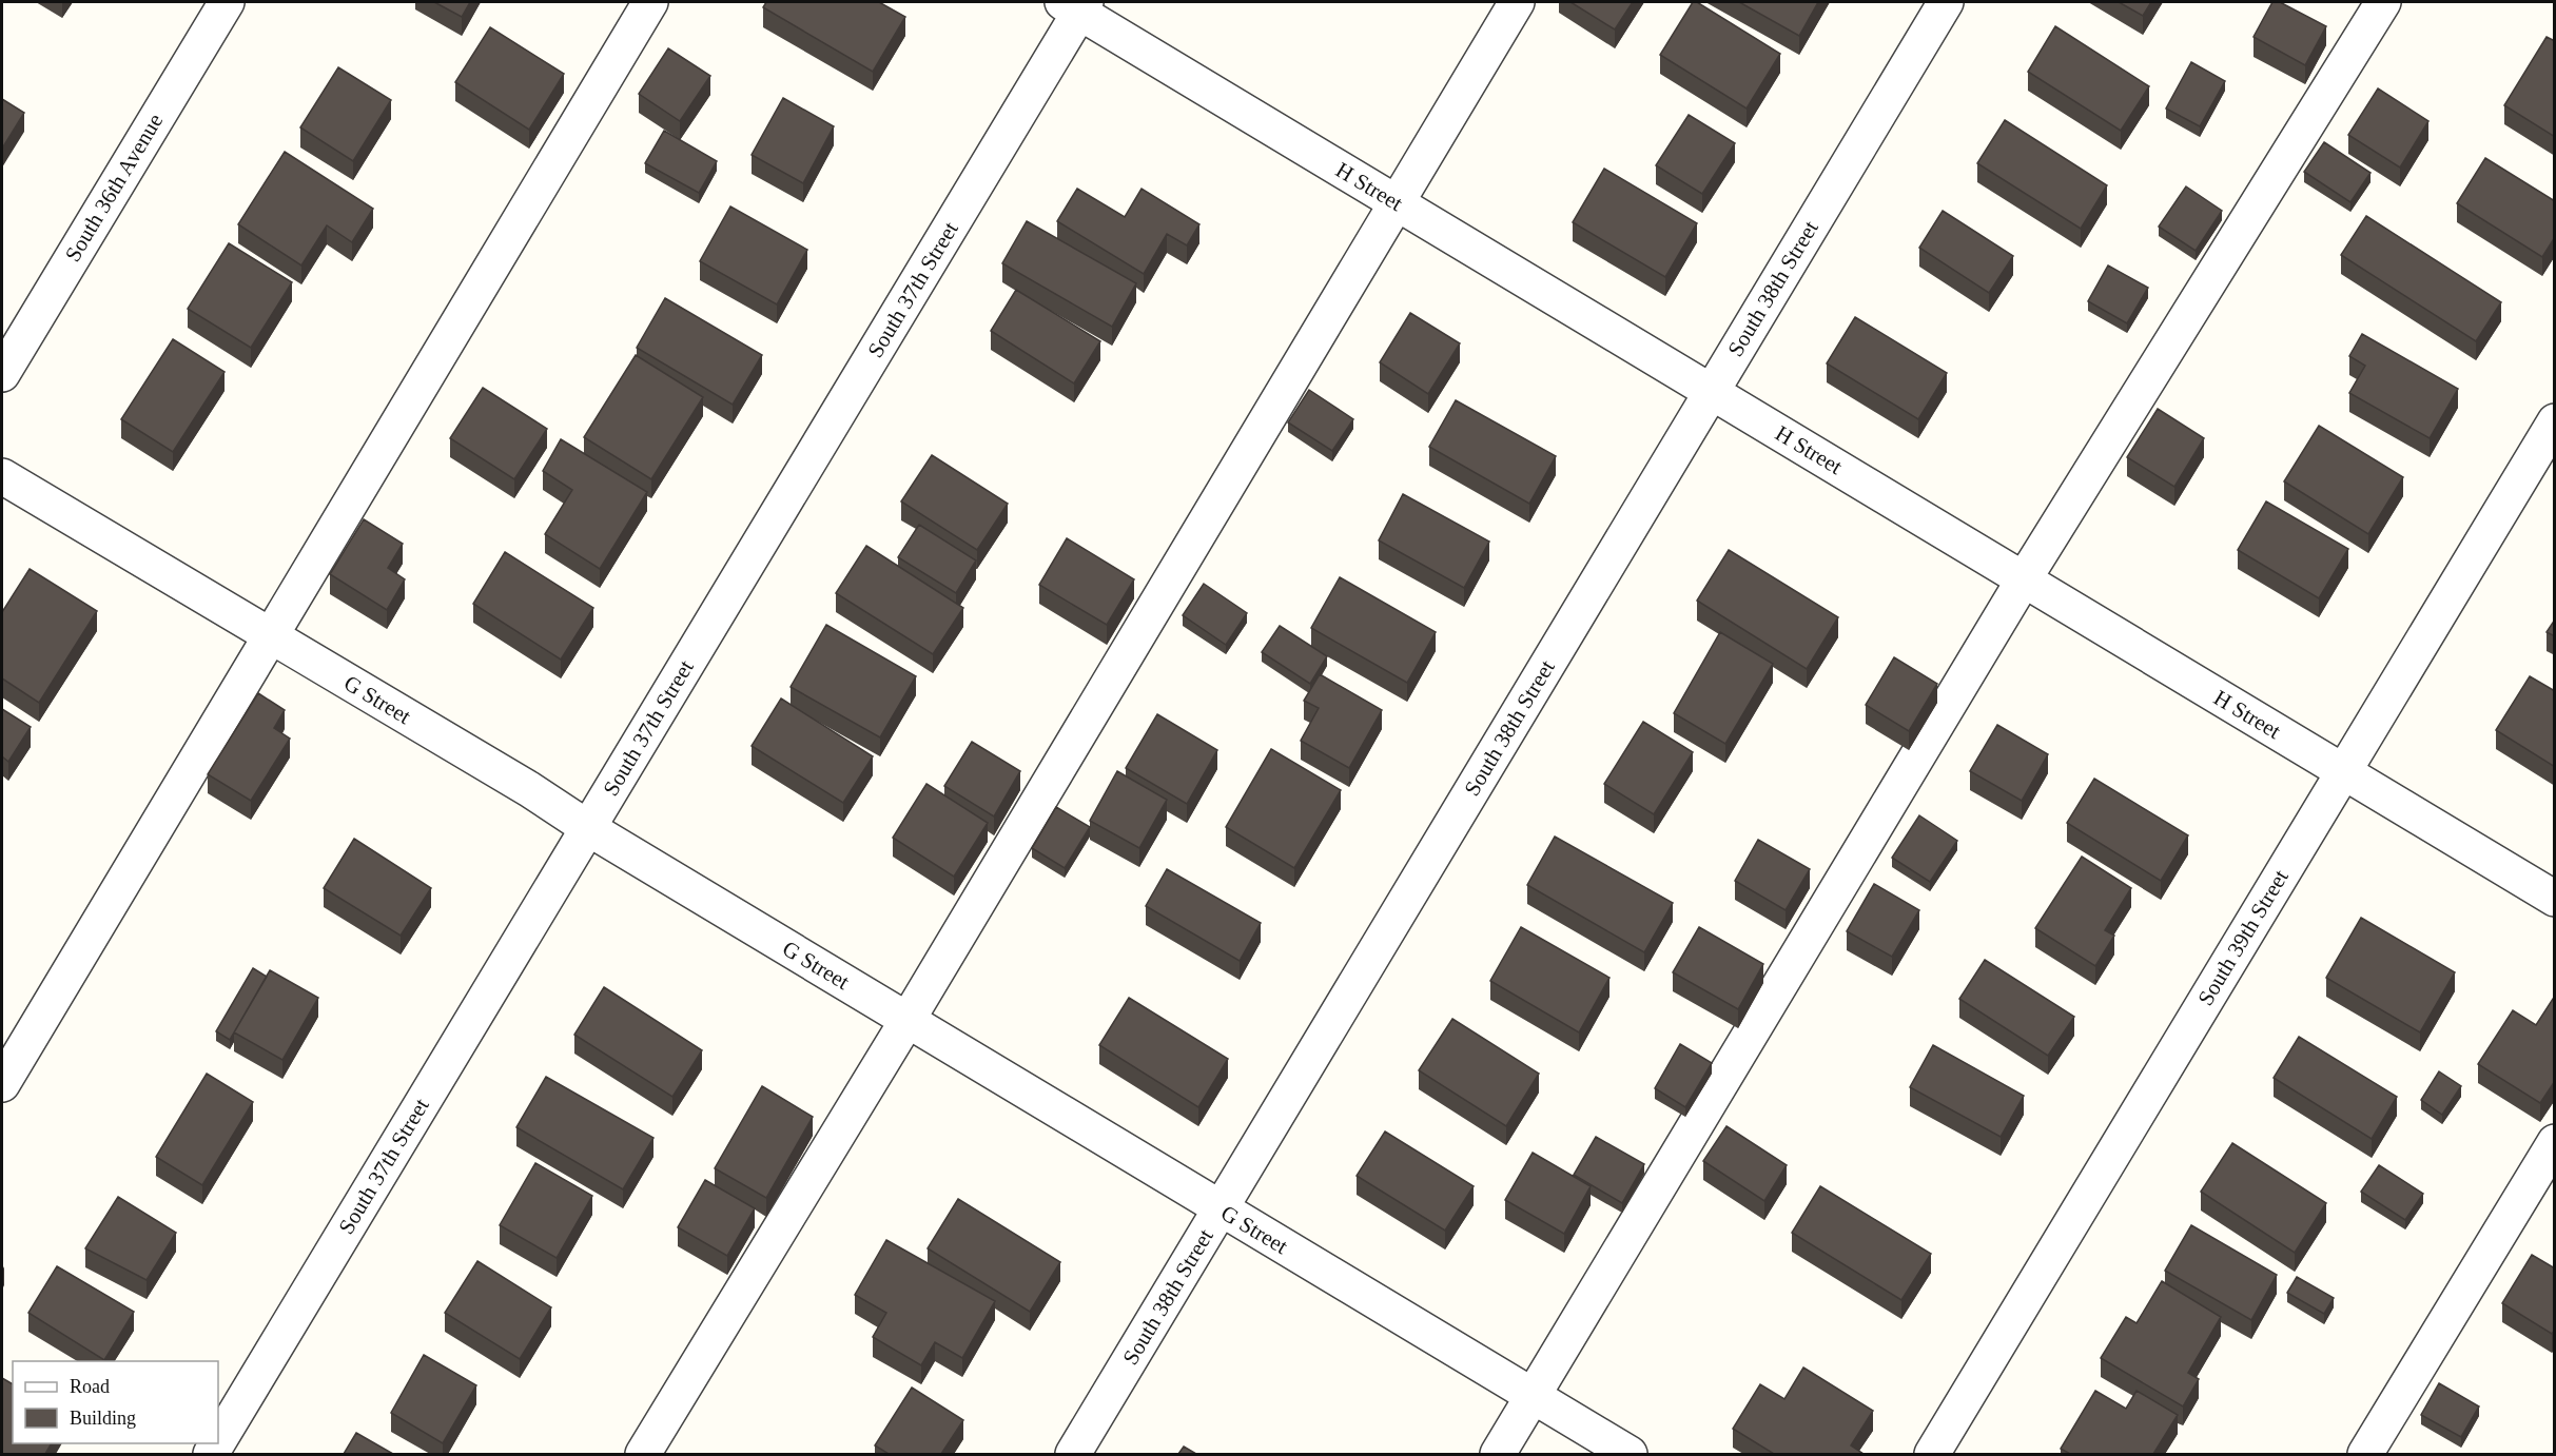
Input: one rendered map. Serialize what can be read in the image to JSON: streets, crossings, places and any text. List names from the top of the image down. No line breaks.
{"streets":{"street":["H Street","South 36th Avenue","South 38th Street","South 37th Street","G Street","South 39th Street"]},"crossings":[["H Street","South 38th Street"],["H Street","South 37th Street"],["H Street","South 39th Street"],["South 38th Street","G Street"],["South 37th Street","G Street"]],"legend":["Road","Building"]}
